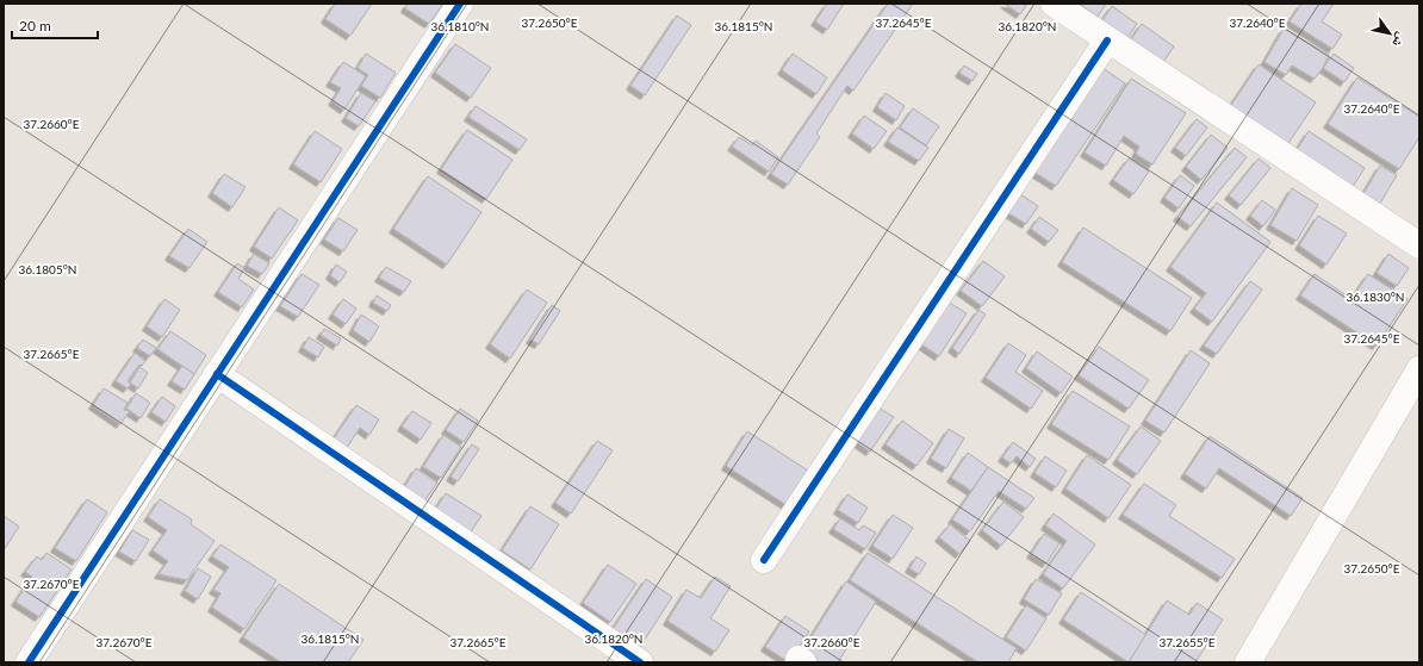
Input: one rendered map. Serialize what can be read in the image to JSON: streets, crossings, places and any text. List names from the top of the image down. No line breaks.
{"scale_bar":"20 m","north":"bottom right","coordinates":["37.2650°E","37.2645°E","37.2640°E","36.1810°N","36.1815°N","36.1820°N","37.2660°E","36.1805°N","36.1830°N","37.2665°E","37.2670°E","37.2655°E"]}
